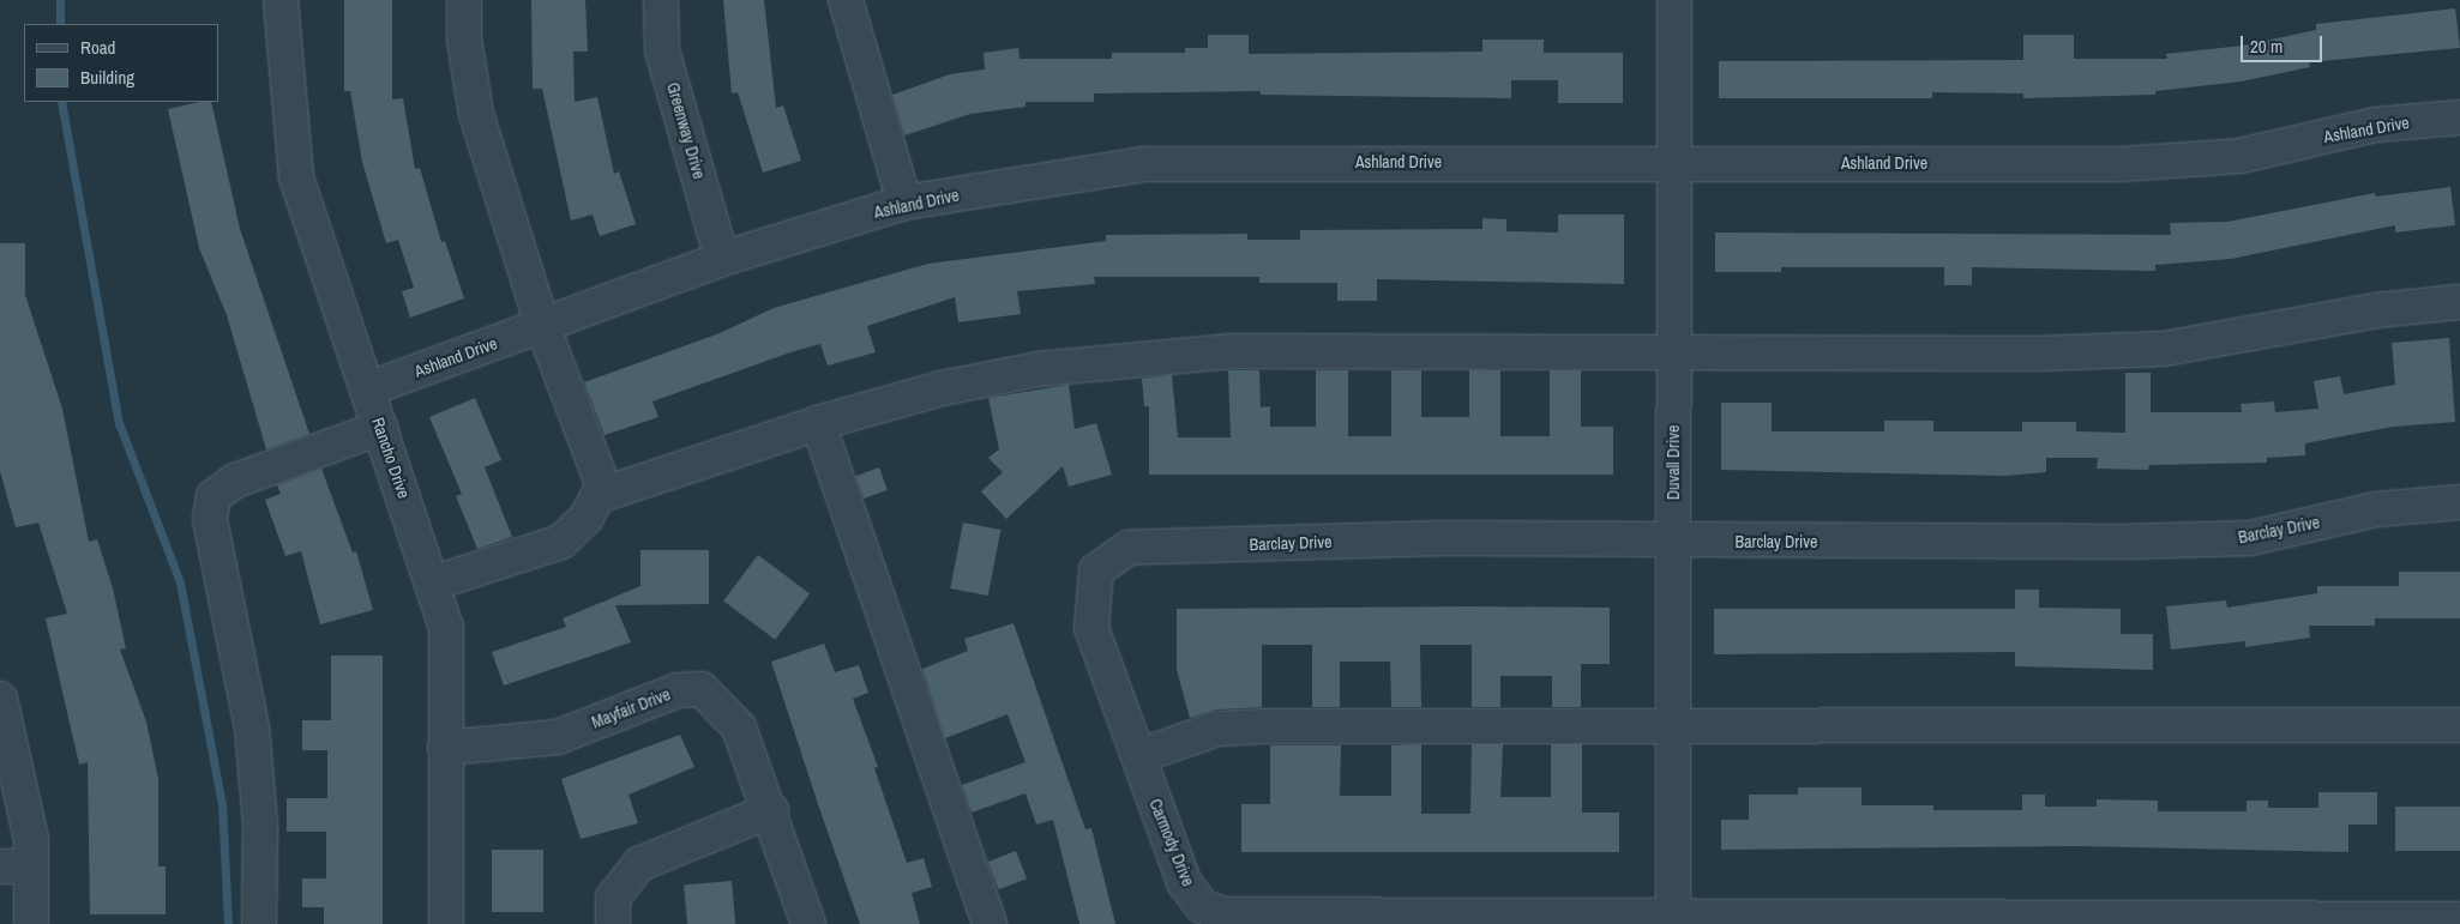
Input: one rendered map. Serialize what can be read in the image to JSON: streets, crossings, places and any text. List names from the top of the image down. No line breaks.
{"streets":{"street":["Ashland Drive","Greenway Drive","Rancho Drive","Duvall Drive","Barclay Drive","Mayfair Drive","Carmody Drive"]},"crossings":[["Ashland Drive","Greenway Drive"],["Ashland Drive","Rancho Drive"],["Ashland Drive","Duvall Drive"],["Rancho Drive","Mayfair Drive"],["Duvall Drive","Barclay Drive"],["Duvall Drive","Carmody Drive"],["Barclay Drive","Carmody Drive"]],"legend":["Road","Building"],"scale_bar":"20 m"}
